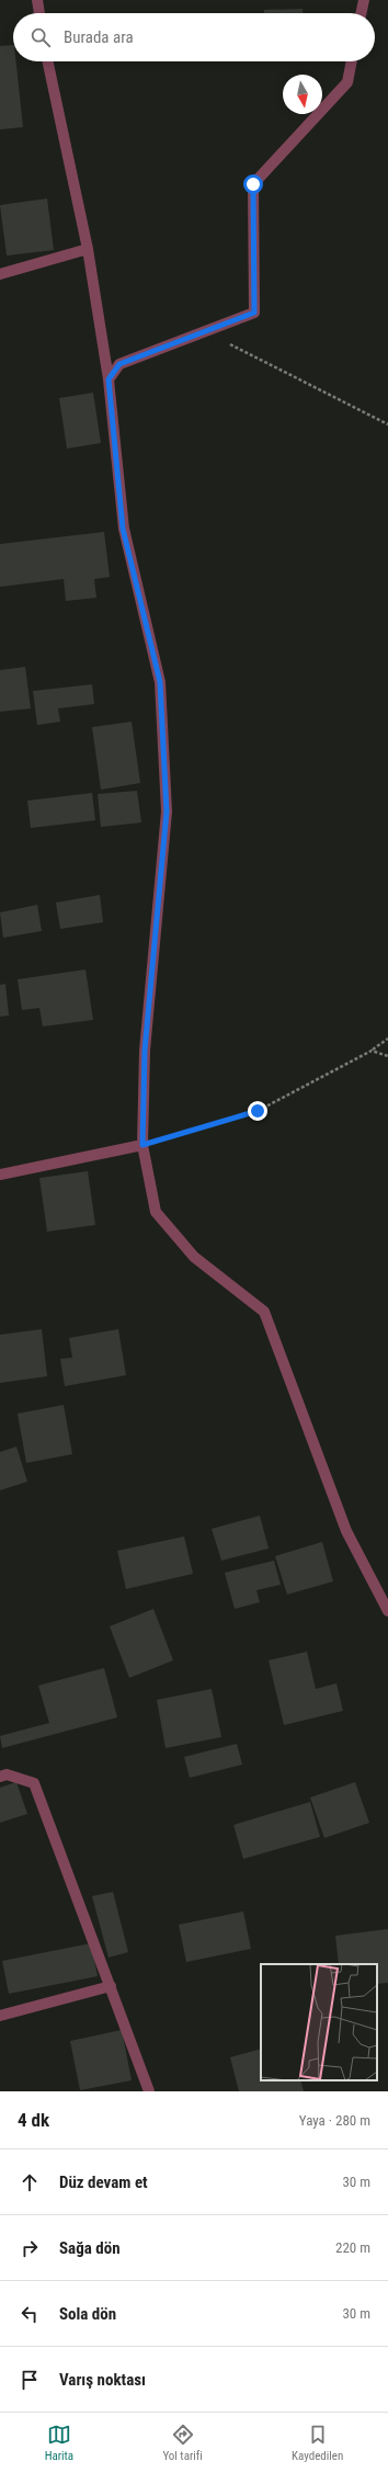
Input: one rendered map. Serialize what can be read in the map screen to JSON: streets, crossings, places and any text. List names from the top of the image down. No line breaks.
{"north":"bottom","page":{"search":"Burada ara","heading":["4 dk","Yaya · 280 m"],"list":[["Düz devam et","30 m"],["Sağa dön","220 m"],["Sola dön","30 m"],"Varış noktası"],"nav":["Harita","Yol tarifi","Kaydedilen"]}}
